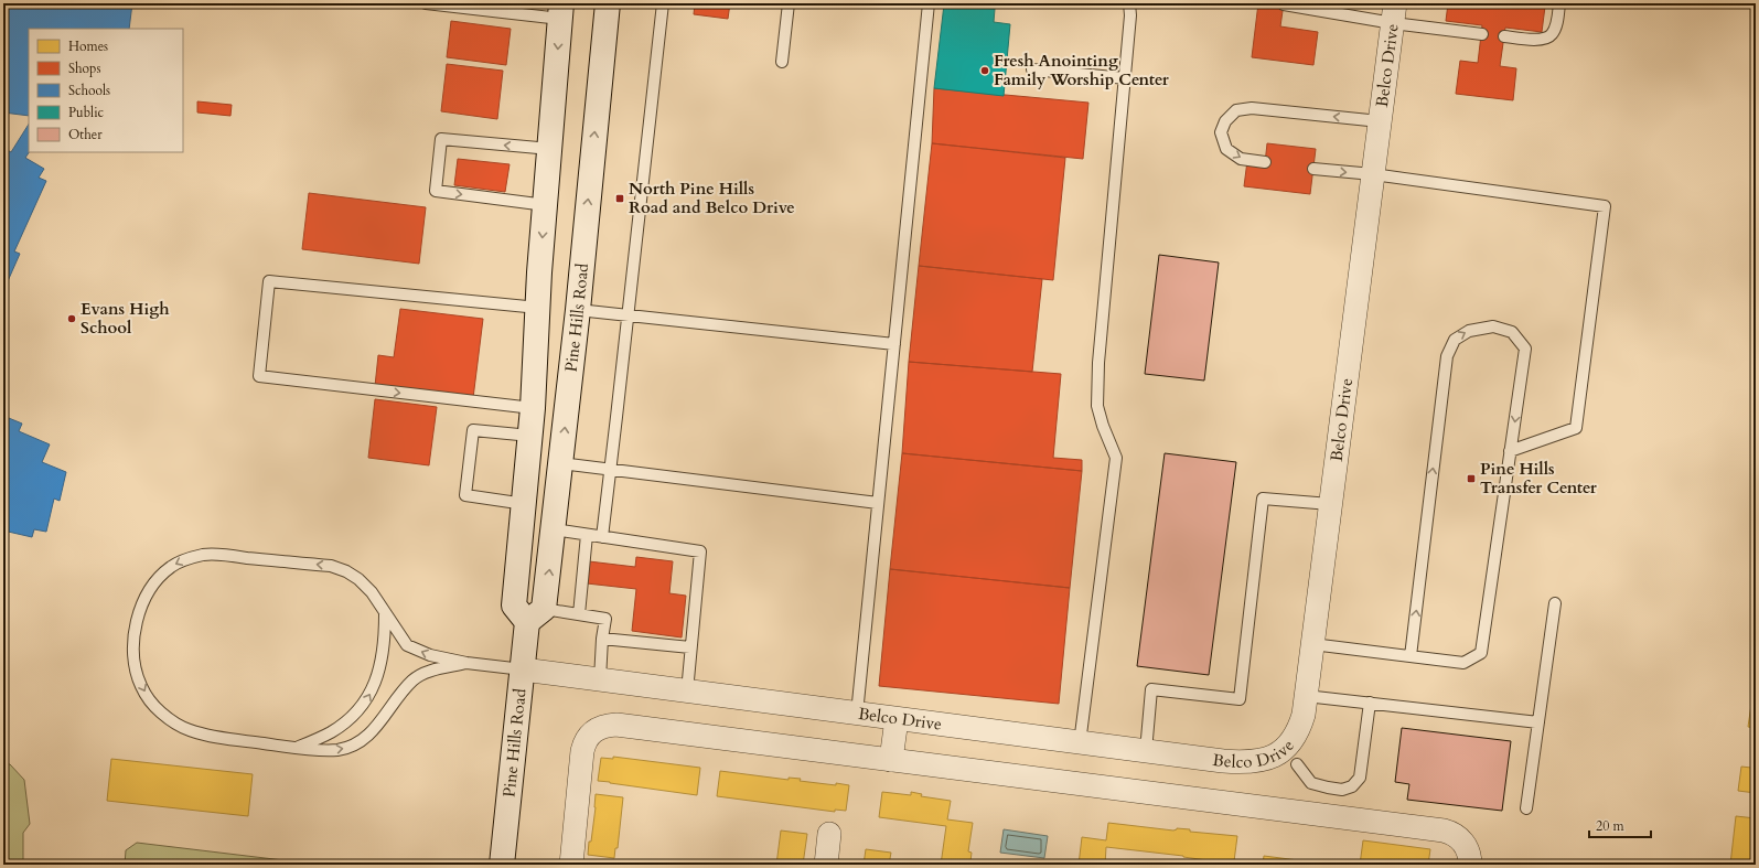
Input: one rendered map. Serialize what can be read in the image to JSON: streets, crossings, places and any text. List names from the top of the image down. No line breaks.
{"streets":{"main road":["Pine Hills Road"],"street":["Belco Drive"]},"crossings":[["Belco Drive","Pine Hills Road"]],"places":{"other":["Fresh Anointing Family Worship Center","Evans High School"],"transit":["North Pine Hills Road and Belco Drive","Pine Hills Transfer Center"]},"legend":["Homes","Shops","Schools","Public","Other"],"scale_bar":"20 m"}
